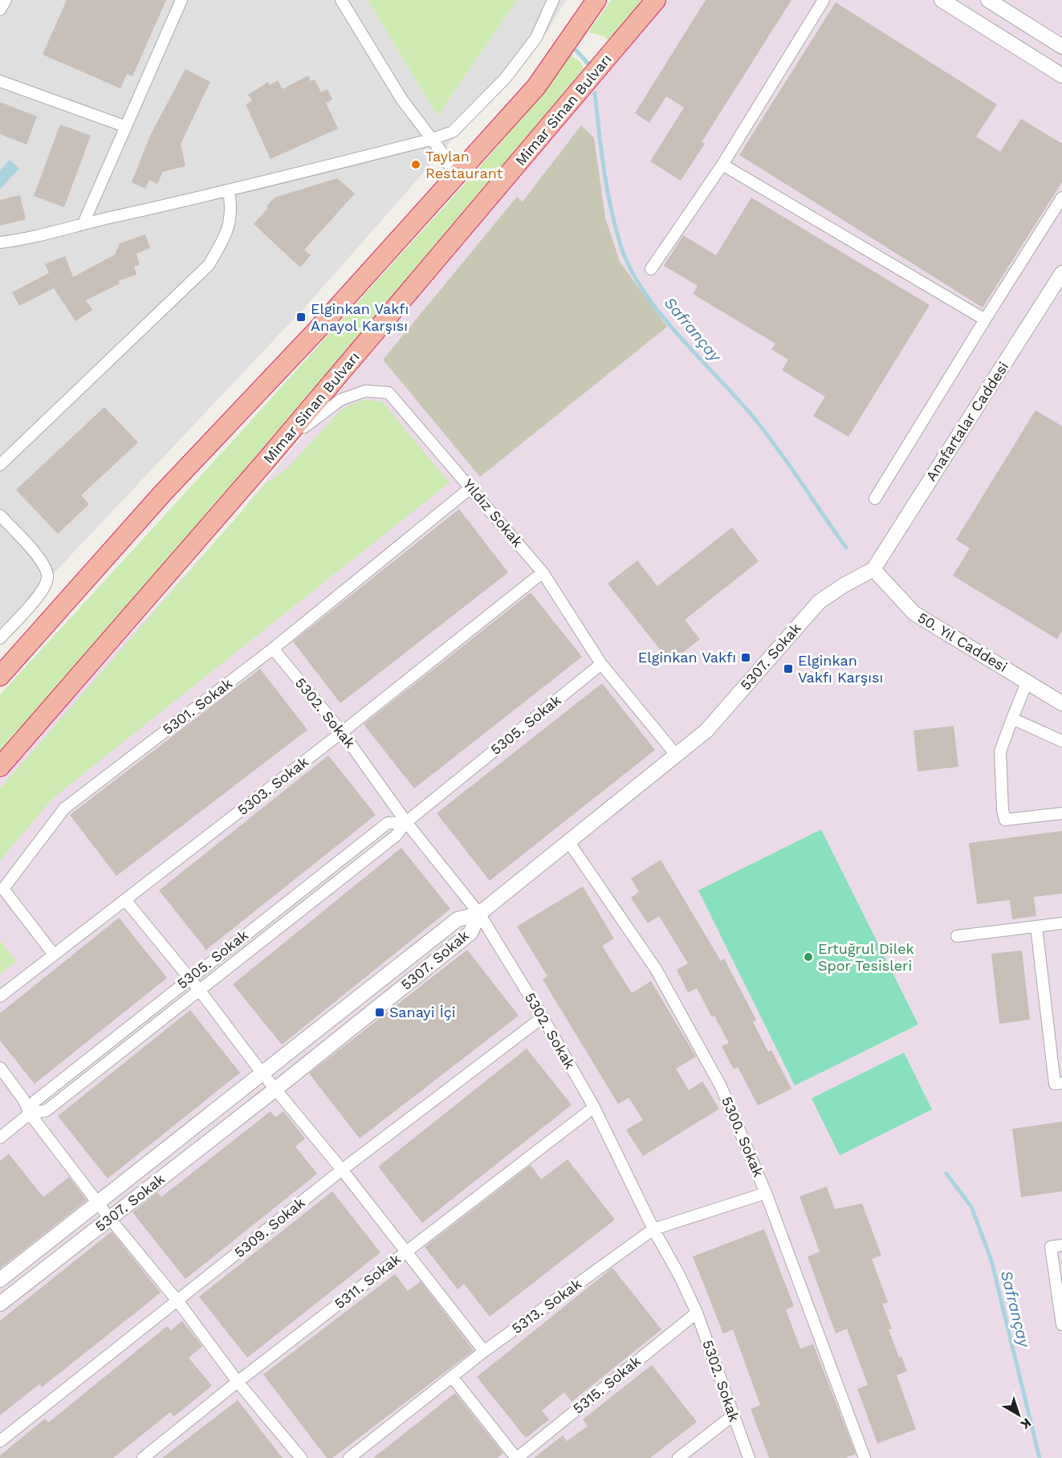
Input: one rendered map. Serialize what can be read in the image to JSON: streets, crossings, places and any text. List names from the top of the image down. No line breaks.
{"streets":{"highway":["Mimar Sinan Bulvarı"],"street":["Anafartalar Caddesi","Yıldız Sokak","50. Yıl Caddesi","5307. Sokak","5301. Sokak","5302. Sokak","5305. Sokak","5303. Sokak","5300. Sokak","5309. Sokak","5311. Sokak","5313. Sokak","5315. Sokak"]},"crossings":[["Mimar Sinan Bulvarı","Yıldız Sokak"],["Anafartalar Caddesi","50. Yıl Caddesi"],["Anafartalar Caddesi","5307. Sokak"],["Yıldız Sokak","5307. Sokak"],["Yıldız Sokak","5301. Sokak"],["Yıldız Sokak","5305. Sokak"],["Yıldız Sokak","5303. Sokak"],["50. Yıl Caddesi","5307. Sokak"],["5307. Sokak","5302. Sokak"],["5307. Sokak","5300. Sokak"],["5301. Sokak","5302. Sokak"],["5301. Sokak","5303. Sokak"],["5302. Sokak","5305. Sokak"],["5302. Sokak","5303. Sokak"],["5302. Sokak","5309. Sokak"],["5302. Sokak","5311. Sokak"],["5302. Sokak","5313. Sokak"],["5302. Sokak","5315. Sokak"],["5300. Sokak","5313. Sokak"]],"water":["Safrançay"],"places":{"other":["Taylan Restaurant","Ertuğrul Dilek Spor Tesisleri"],"transit":["Elginkan Vakfı Anayol Karşısı","Elginkan Vakfı","Elginkan Vakfı Karşısı","Sanayi İçi"]},"north":"bottom right"}
